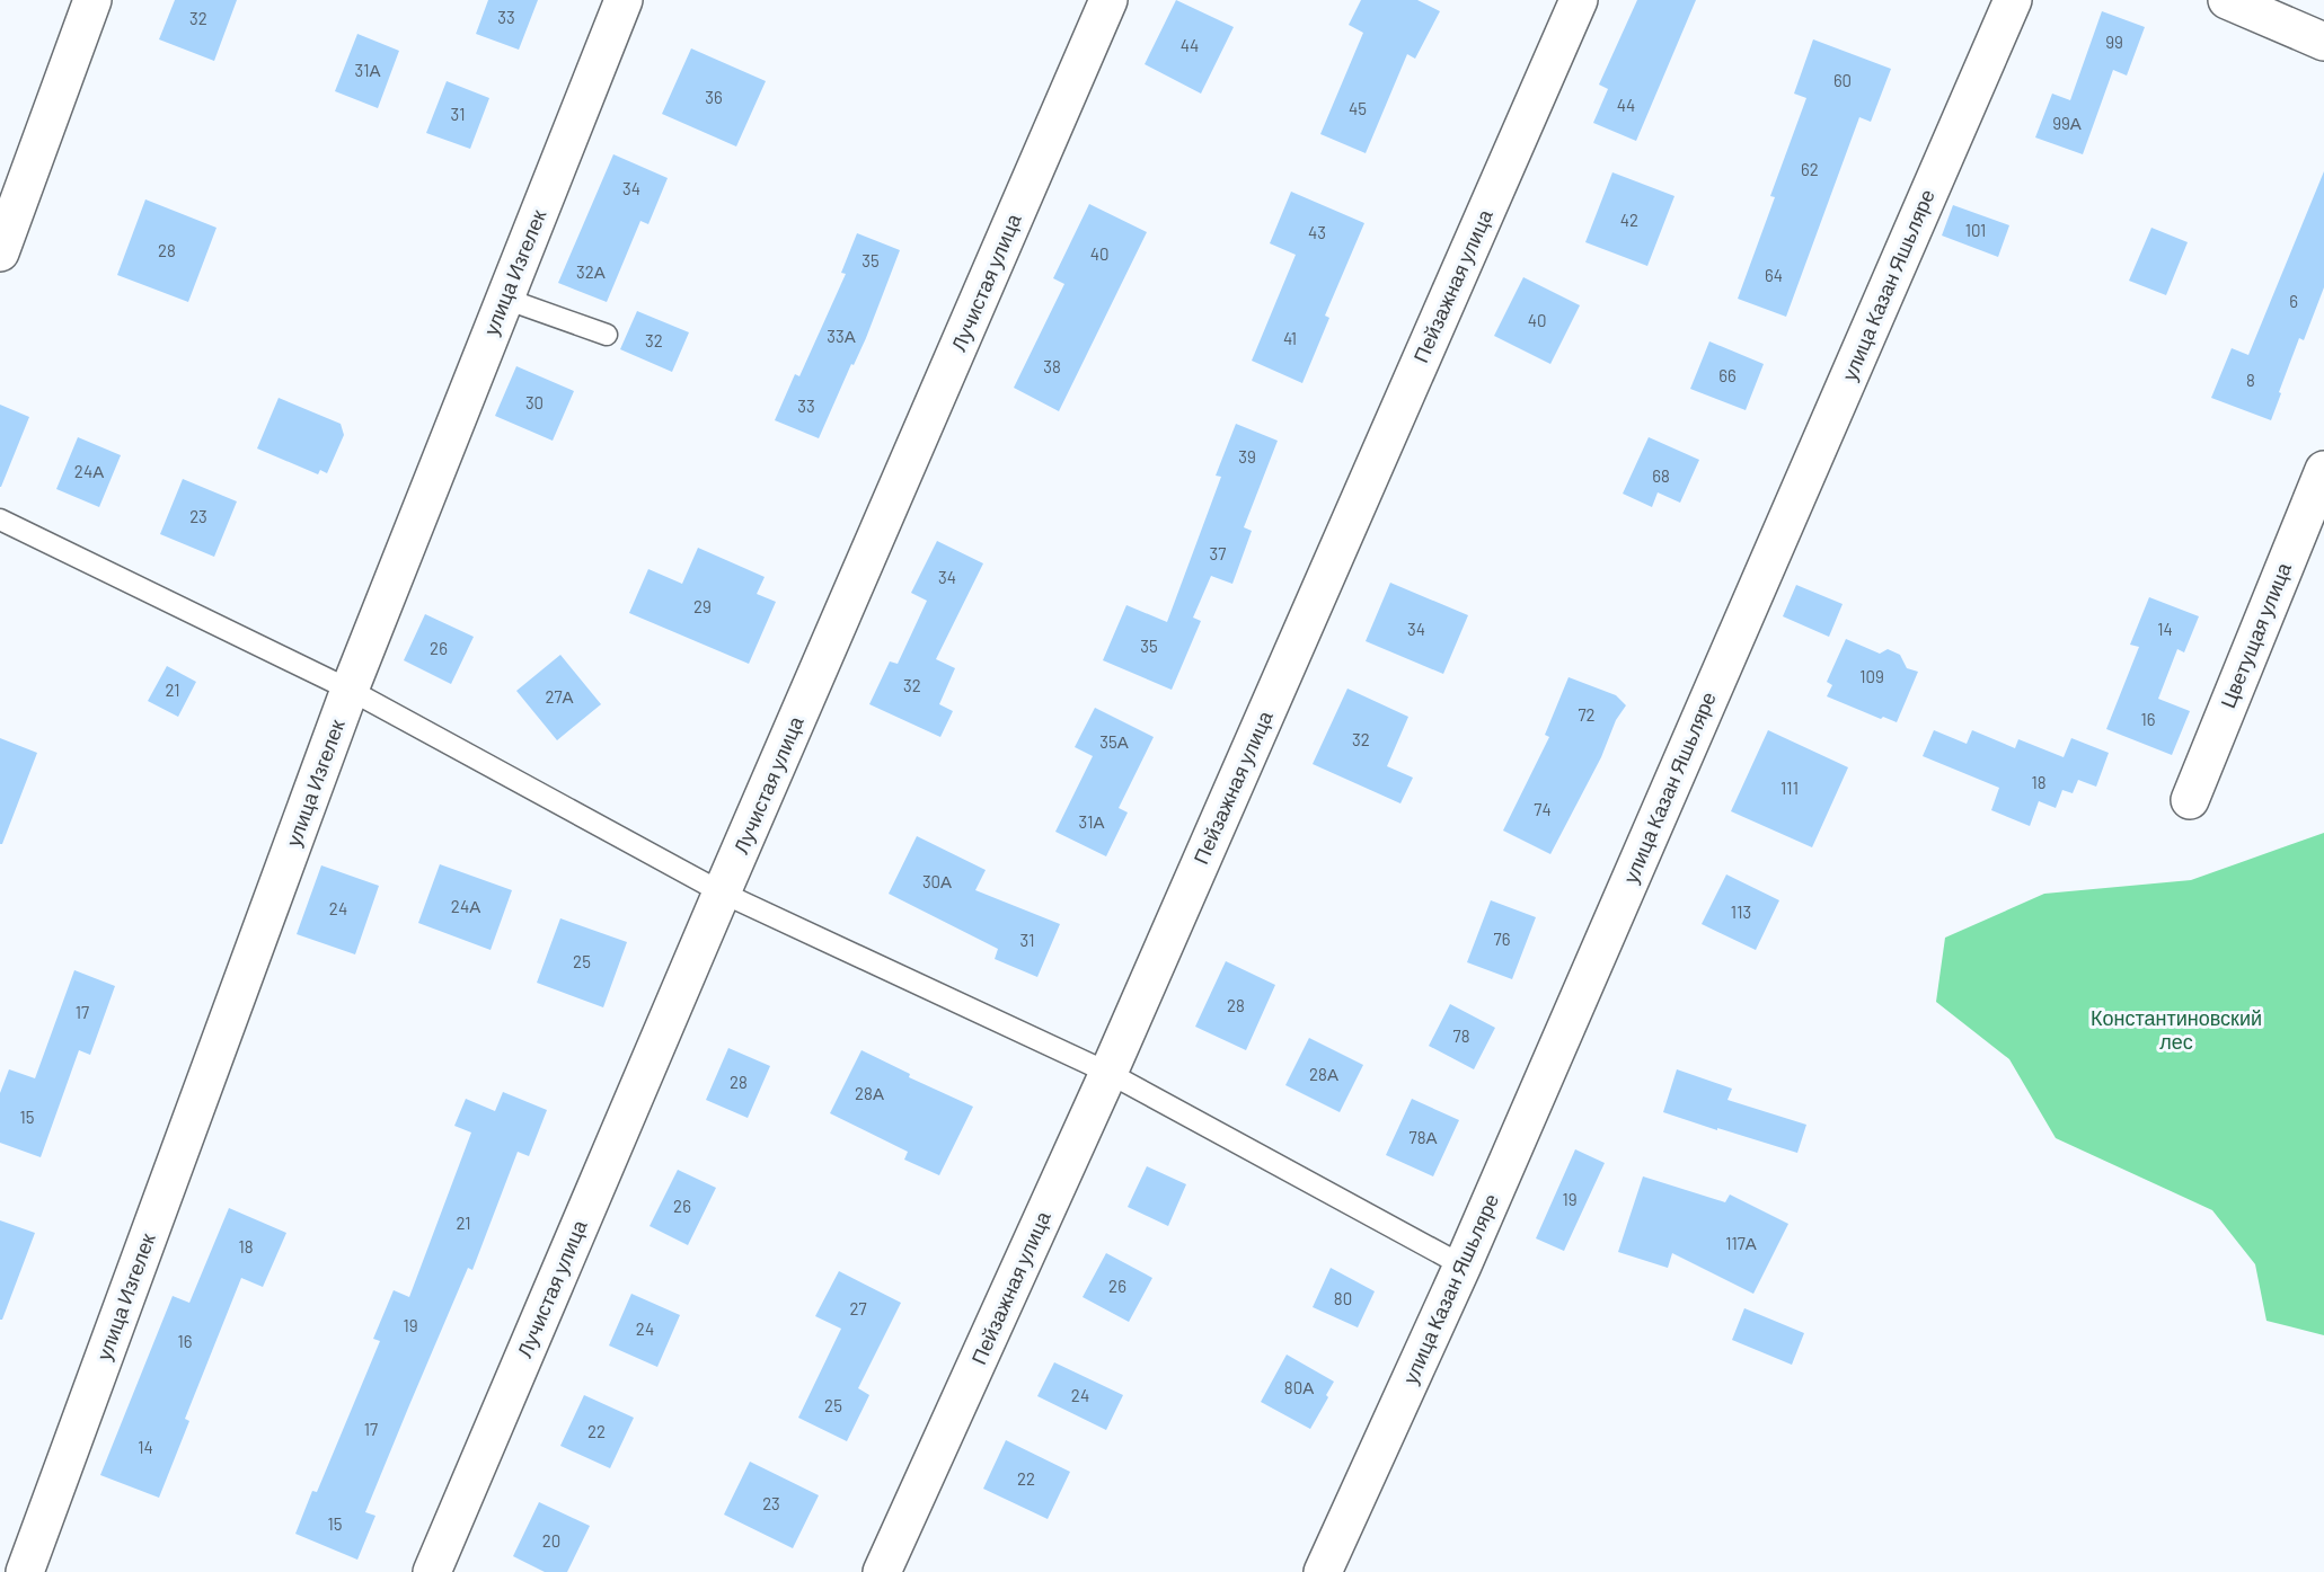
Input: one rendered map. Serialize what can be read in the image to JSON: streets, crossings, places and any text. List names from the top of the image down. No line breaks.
{"streets":{"street":["улица Изгелек","Лучистая улица","улица Казан Яшьляре","Пейзажная улица","Цветущая улица"]},"parks":["Константиновский лес"],"house_numbers":["33","32","99","44","31А","60","36","44","45","31","99А","62","34","42","101","43","28","40","35","32А","64","6","40","33А","41","32","38","66","8","30","33","39","24А","68","23","37","34","29","34","14","35","26","109","32","21","27А","72","16","32","35А","18","111","74","31А","30А","24А","24","113","76","31","25","28","17","78","28А","28","28А","15","78А","19","26","21","117А","18","26","80","27","19","24","16","80А","24","25","17","22","14","22","23","15","20"]}
